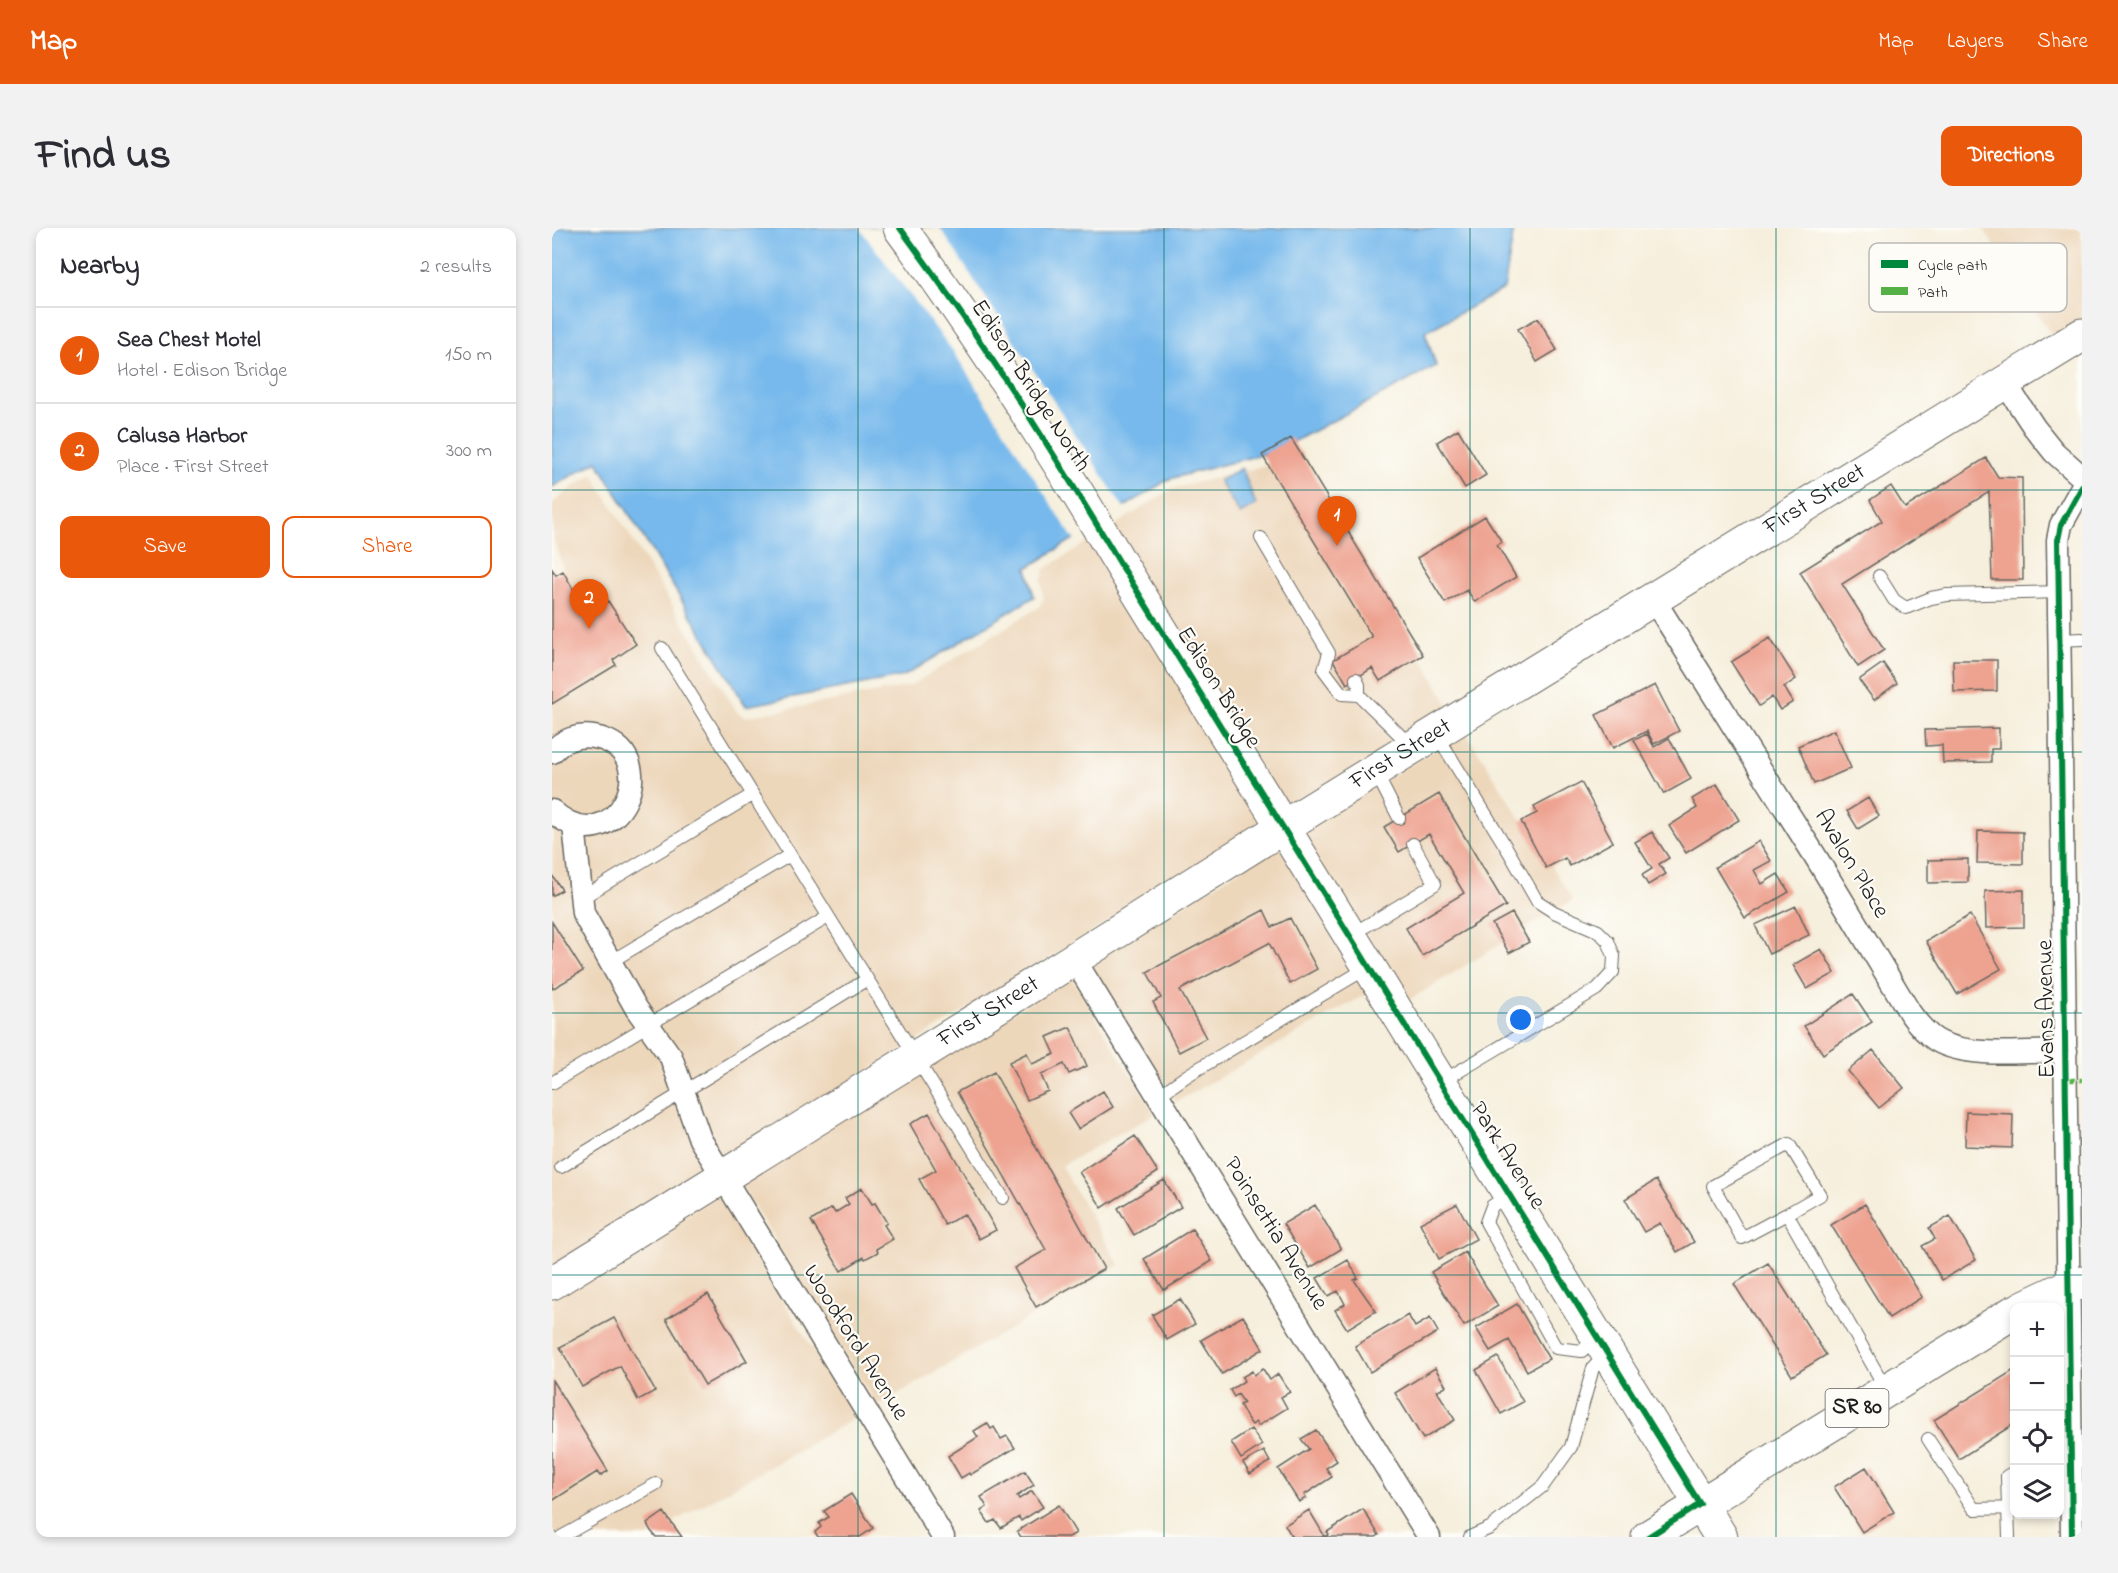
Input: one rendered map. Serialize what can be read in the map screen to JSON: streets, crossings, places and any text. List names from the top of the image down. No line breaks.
{"streets":{"main road":["Edison Bridge North","First Street","Edison Bridge","Park Avenue","SR 80"],"street":["Avalon Place","Evans Avenue","Poinsettia Avenue","Woodford Avenue"]},"crossings":[["Edison Bridge North","Edison Bridge"],["First Street","Edison Bridge"],["First Street","Avalon Place"],["First Street","Park Avenue"],["First Street","Poinsettia Avenue"],["First Street","Woodford Avenue"],["Edison Bridge","Park Avenue"],["Avalon Place","Evans Avenue"],["Park Avenue","SR 80"]],"legend":["Cycle path","Path"],"page":{"header":"Map","nav":["Map","Layers","Share"],"title":"Find us","buttons":["Directions",["Save","Share"]],"heading":["Nearby","2 results"],"list":[{"mark":"1","name":"Sea Chest Motel","note":"Hotel · Edison Bridge","value":"150 m"},{"mark":"2","name":"Calusa Harbor","note":"Place · First Street","value":"300 m"}],"pins":["1","2"],"map_buttons":["+","−"]}}
